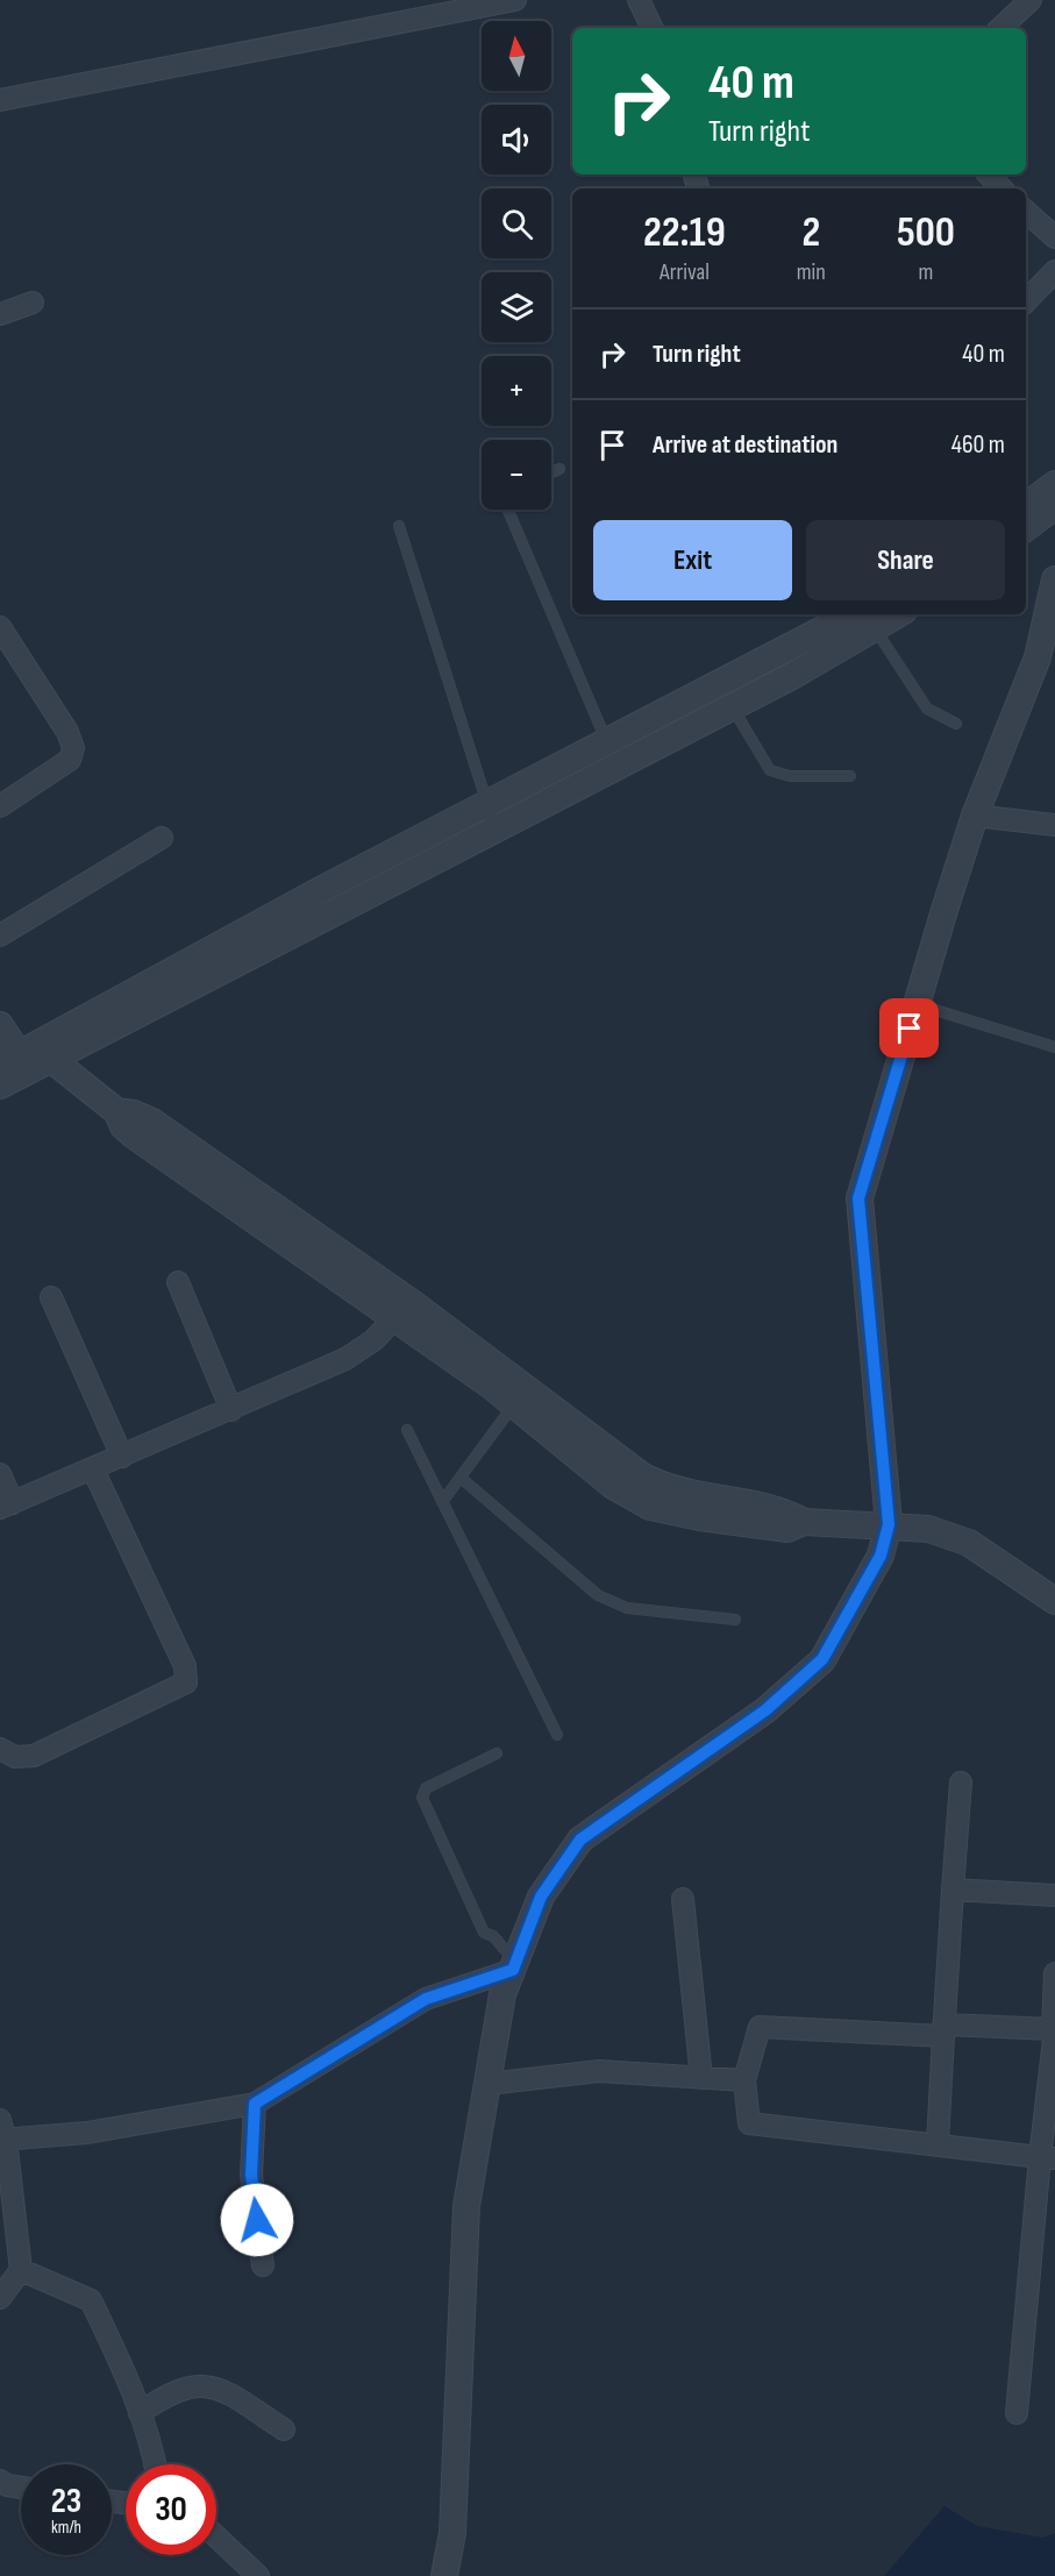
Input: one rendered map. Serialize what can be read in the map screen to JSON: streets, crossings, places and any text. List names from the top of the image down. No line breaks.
{"north":"top","page":{"map_buttons":["+","−"],"turn":["40 m","Turn right"],"eta":["22:19","Arrival","2","min","500","m"],"list":[{"name":"Turn right","value":"40 m"},{"name":"Arrive at destination","value":"460 m"}],"buttons":["Exit","Share"],"speed":"23 km/h","limit":"30"}}
